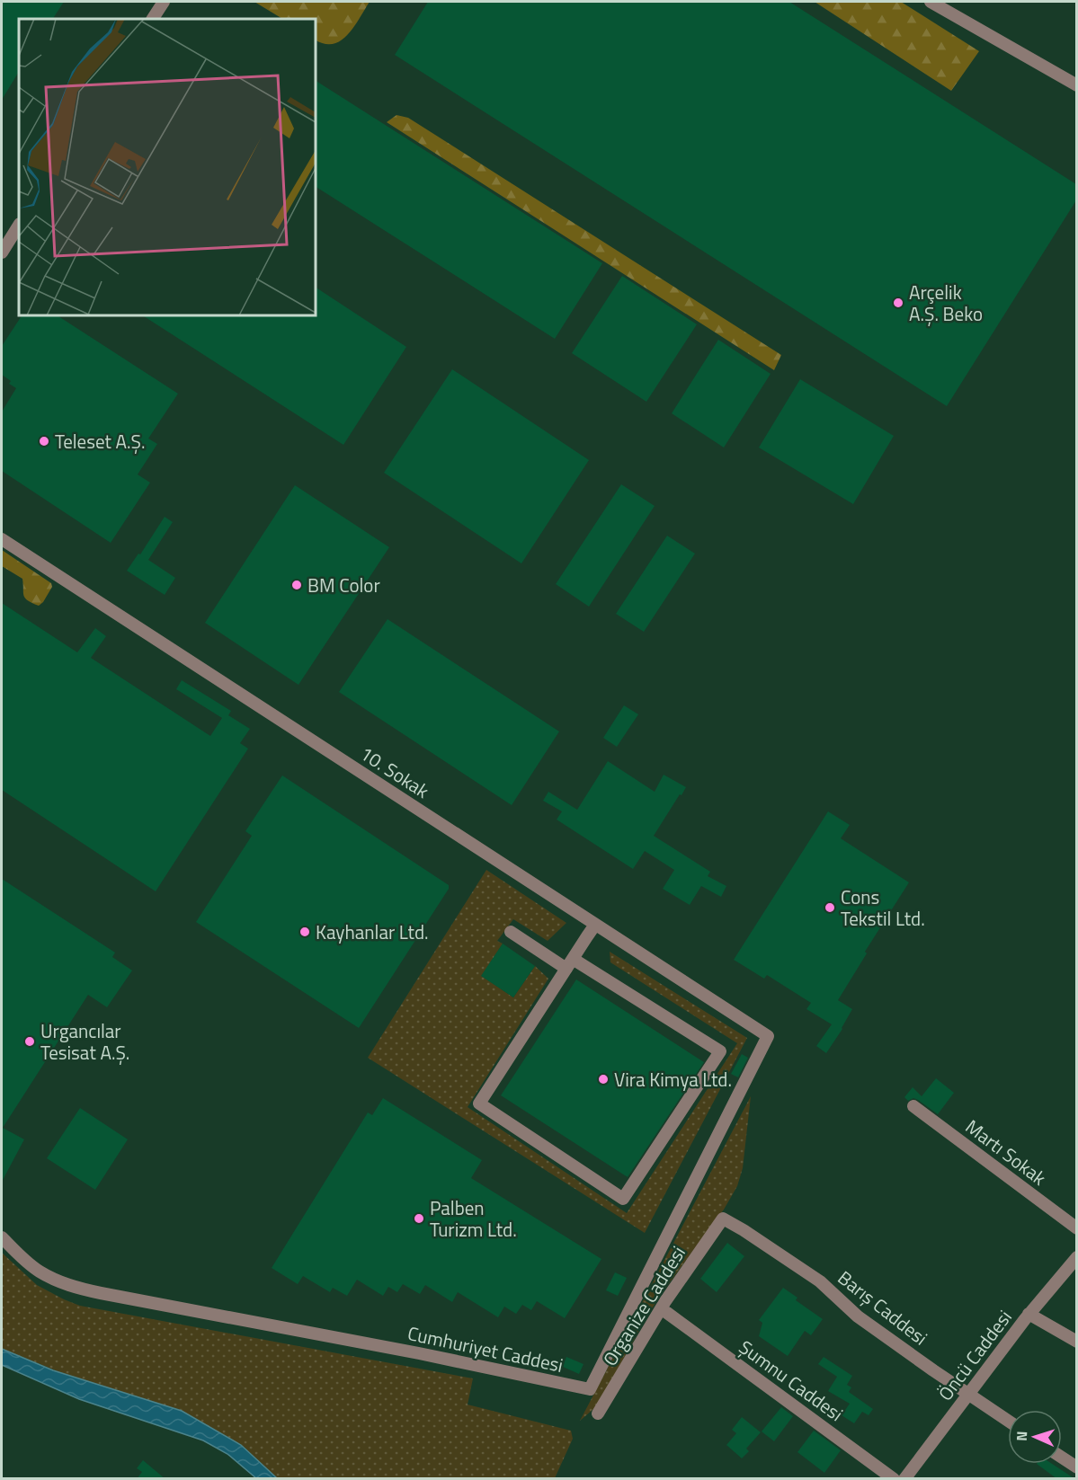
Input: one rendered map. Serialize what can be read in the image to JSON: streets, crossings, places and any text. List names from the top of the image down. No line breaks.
{"streets":{"street":["10. Sokak","Martı Sokak","Organize Caddesi","Barış Caddesi","Cumhuriyet Caddesi","Öncü Caddesi","Şumnu Caddesi"]},"crossings":[["10. Sokak","Cumhuriyet Caddesi"],["Organize Caddesi","Barış Caddesi"],["Barış Caddesi","Öncü Caddesi"]],"places":["Arçelik A.Ş. Beko","Teleset A.Ş.","BM Color","Cons Tekstil Ltd.","Kayhanlar Ltd.","Urgancılar Tesisat A.Ş.","Vira Kimya Ltd.","Palben Turizm Ltd."],"north":"left"}
